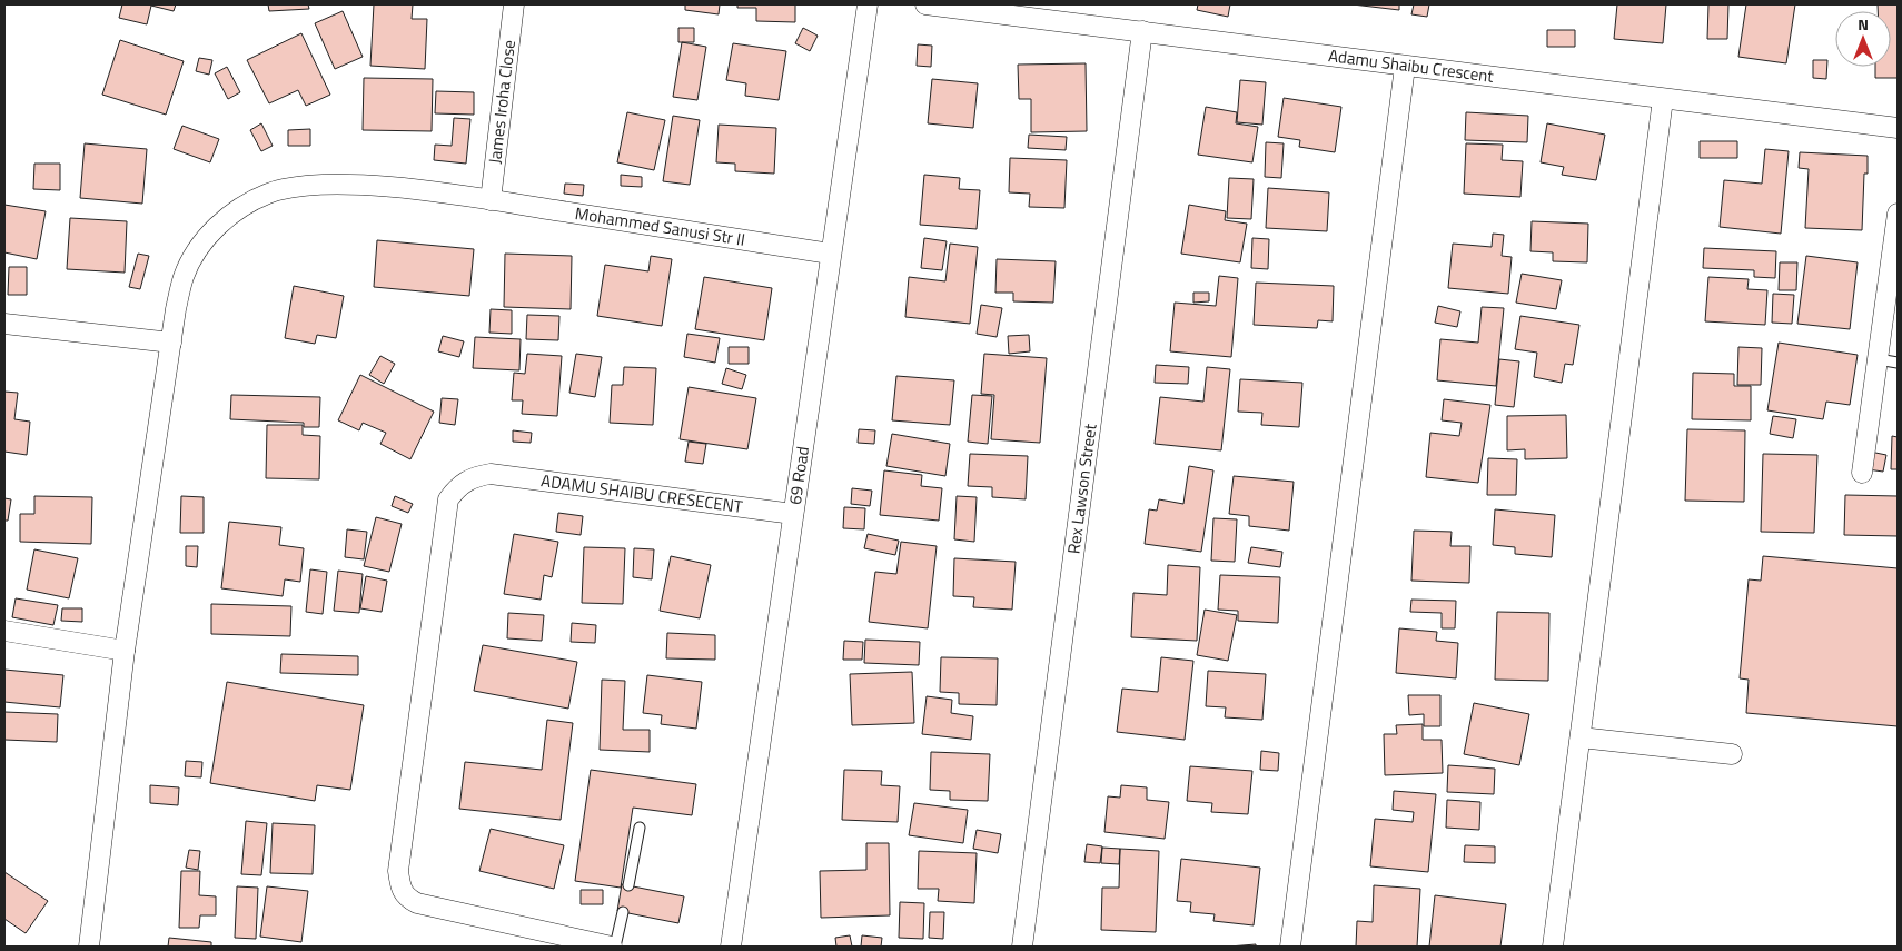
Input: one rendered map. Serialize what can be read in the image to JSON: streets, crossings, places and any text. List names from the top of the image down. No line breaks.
{"streets":{"street":["Adamu Shaibu Crescent","James Iroha Close","Mohammed Sanusi Str II","69 Road","Rex Lawson Street","ADAMU SHAIBU CRESECENT"]},"crossings":[["Adamu Shaibu Crescent","Rex Lawson Street"],["James Iroha Close","Mohammed Sanusi Str II"],["Mohammed Sanusi Str II","69 Road"],["69 Road","ADAMU SHAIBU CRESECENT"]],"north":"top"}
